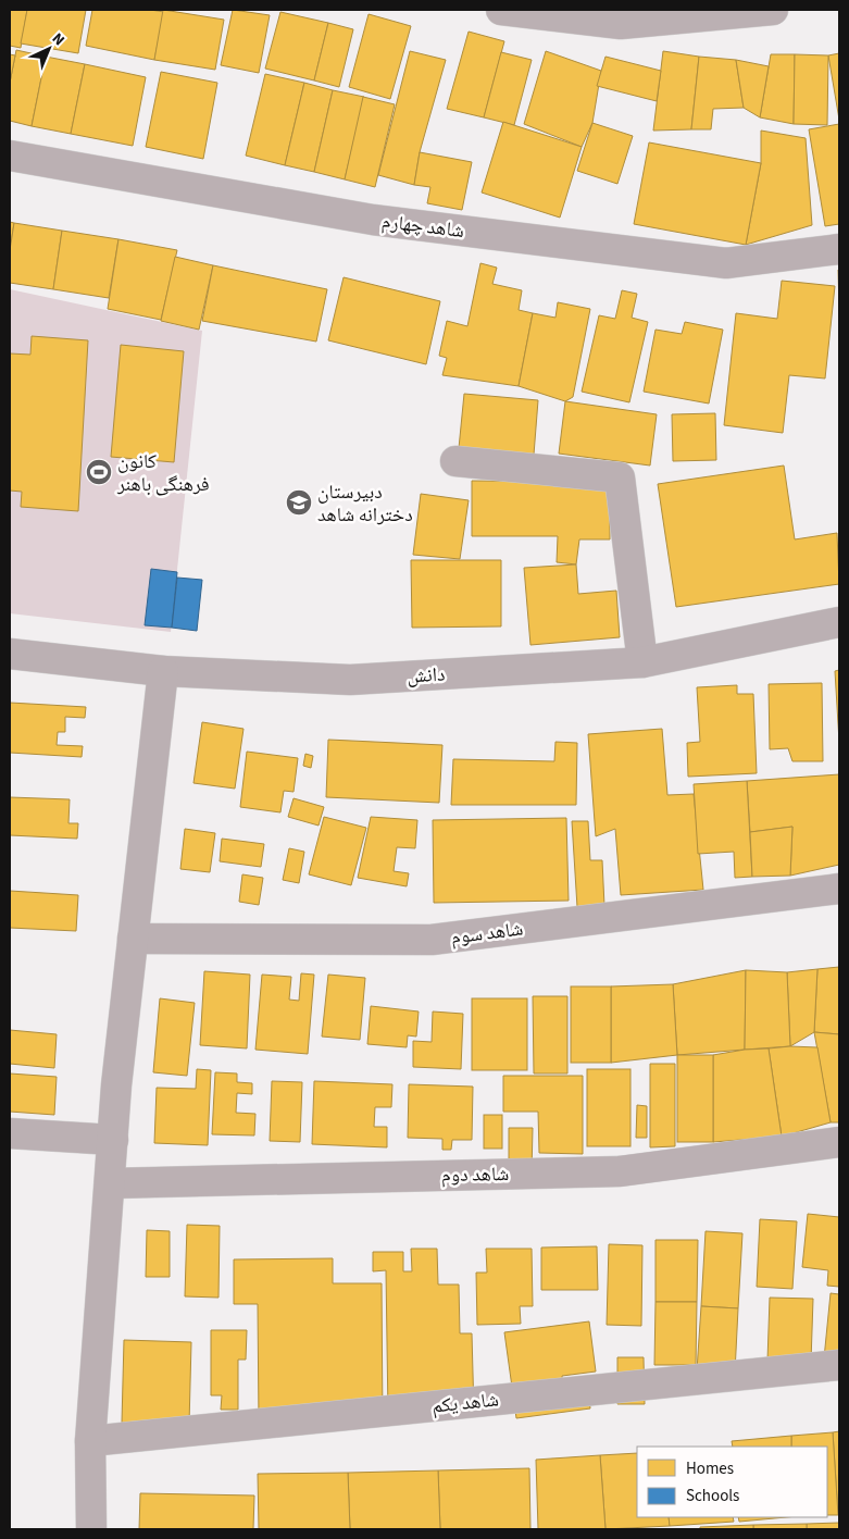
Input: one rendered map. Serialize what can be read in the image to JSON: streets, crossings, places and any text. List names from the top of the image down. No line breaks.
{"streets":{"street":["شاهد چهارم","دانش","شاهد سوم","شاهد دوم","شاهد یکم"]},"places":{"sports":["کانون فرهنگی باهنر"],"school or university":["دبیرستان دخترانه شاهد"]},"legend":["Homes","Schools"],"north":"top right"}
